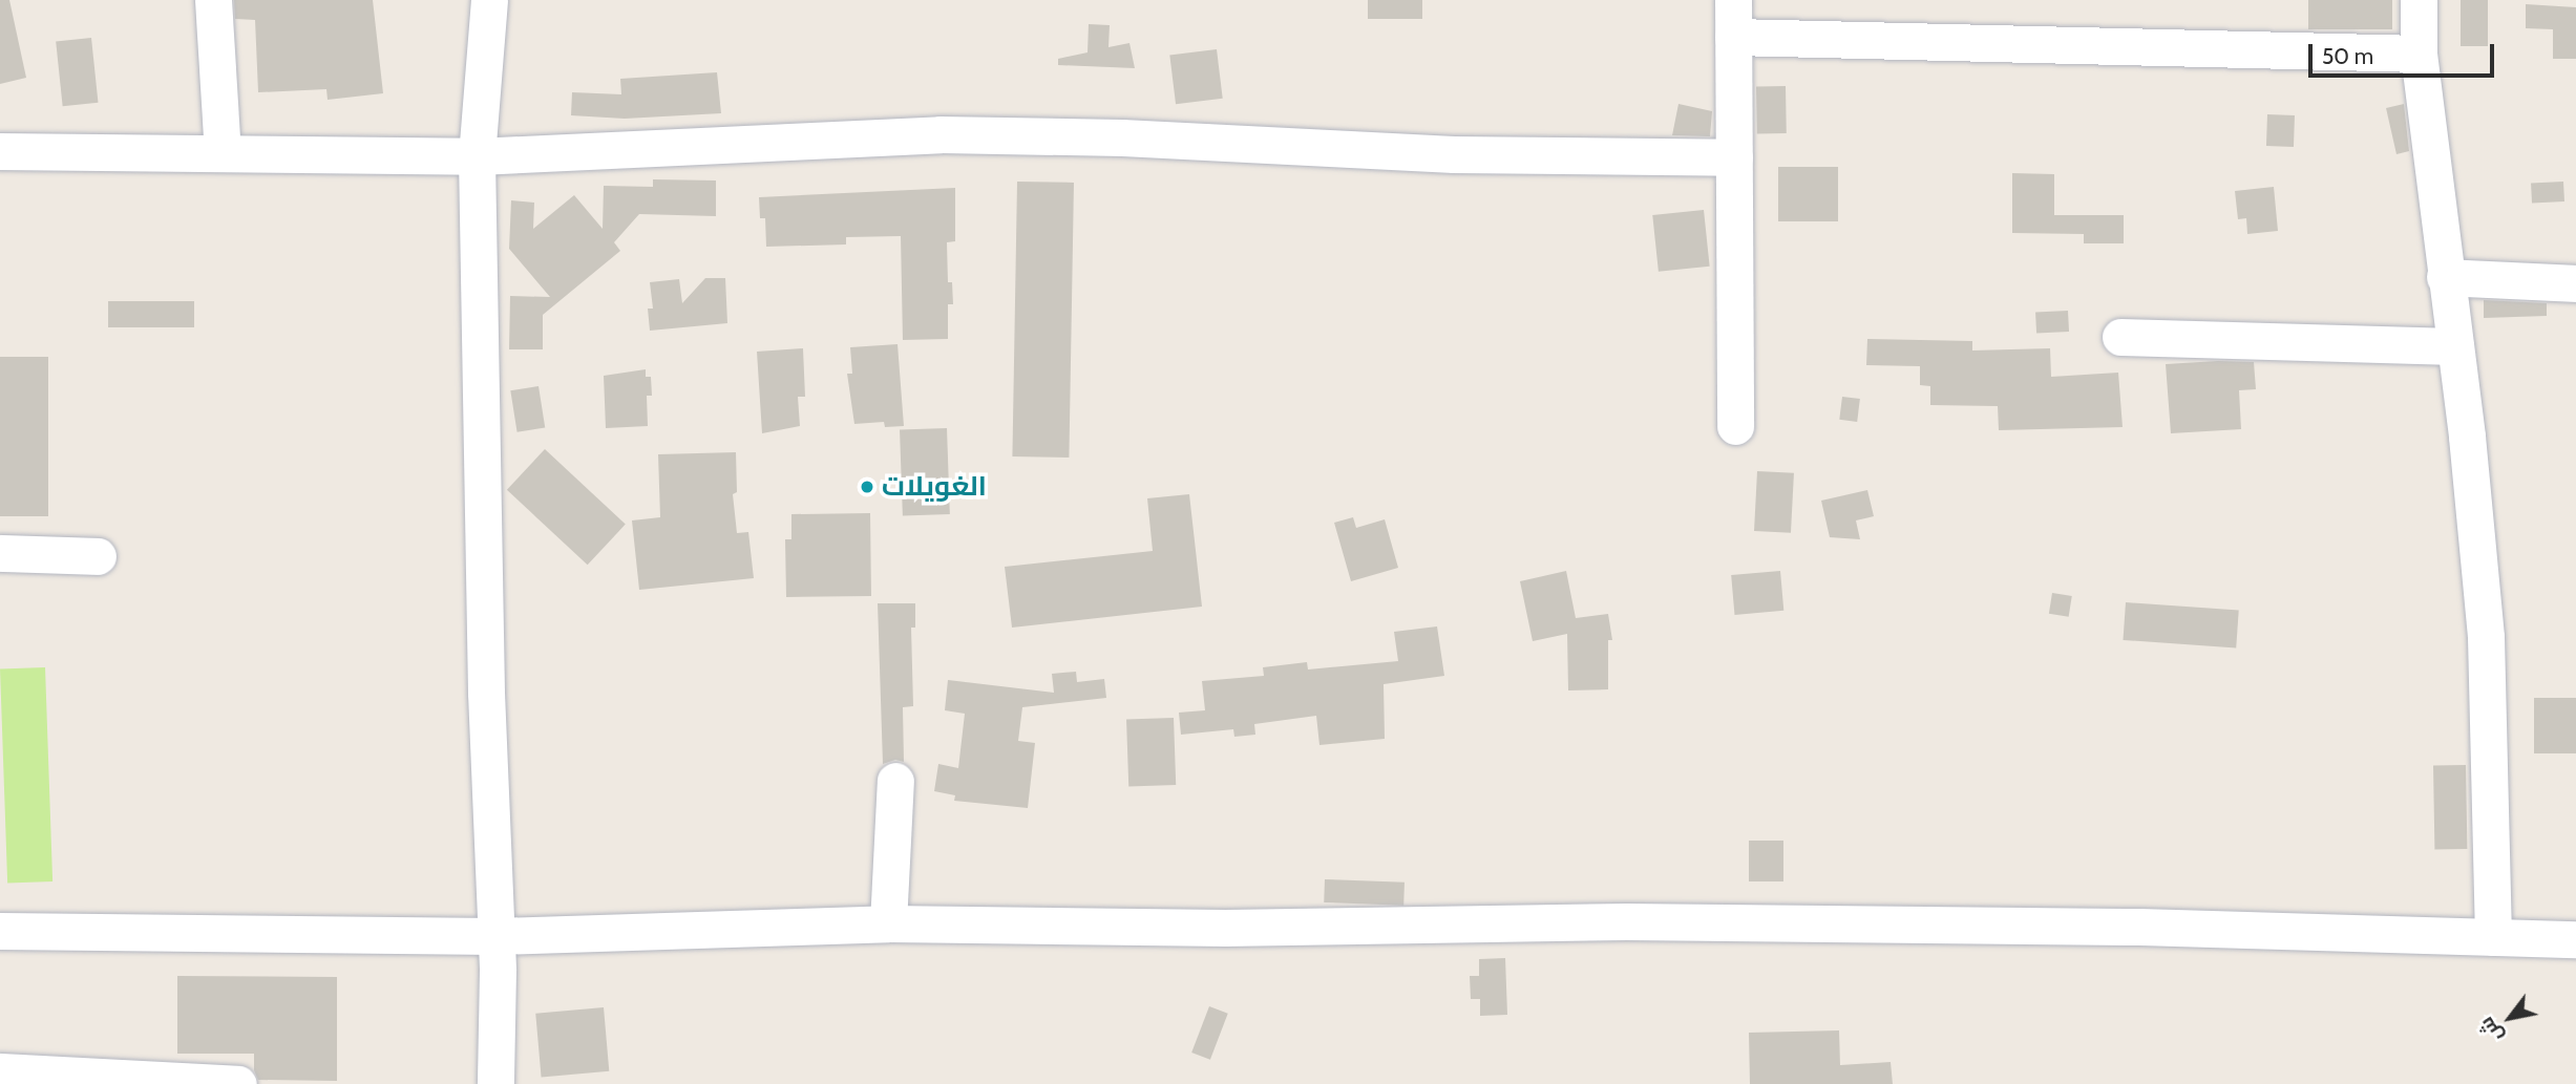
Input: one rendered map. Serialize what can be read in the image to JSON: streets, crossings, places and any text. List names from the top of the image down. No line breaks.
{"places":["الغويلات"],"scale_bar":"50 m","north":"bottom left"}
